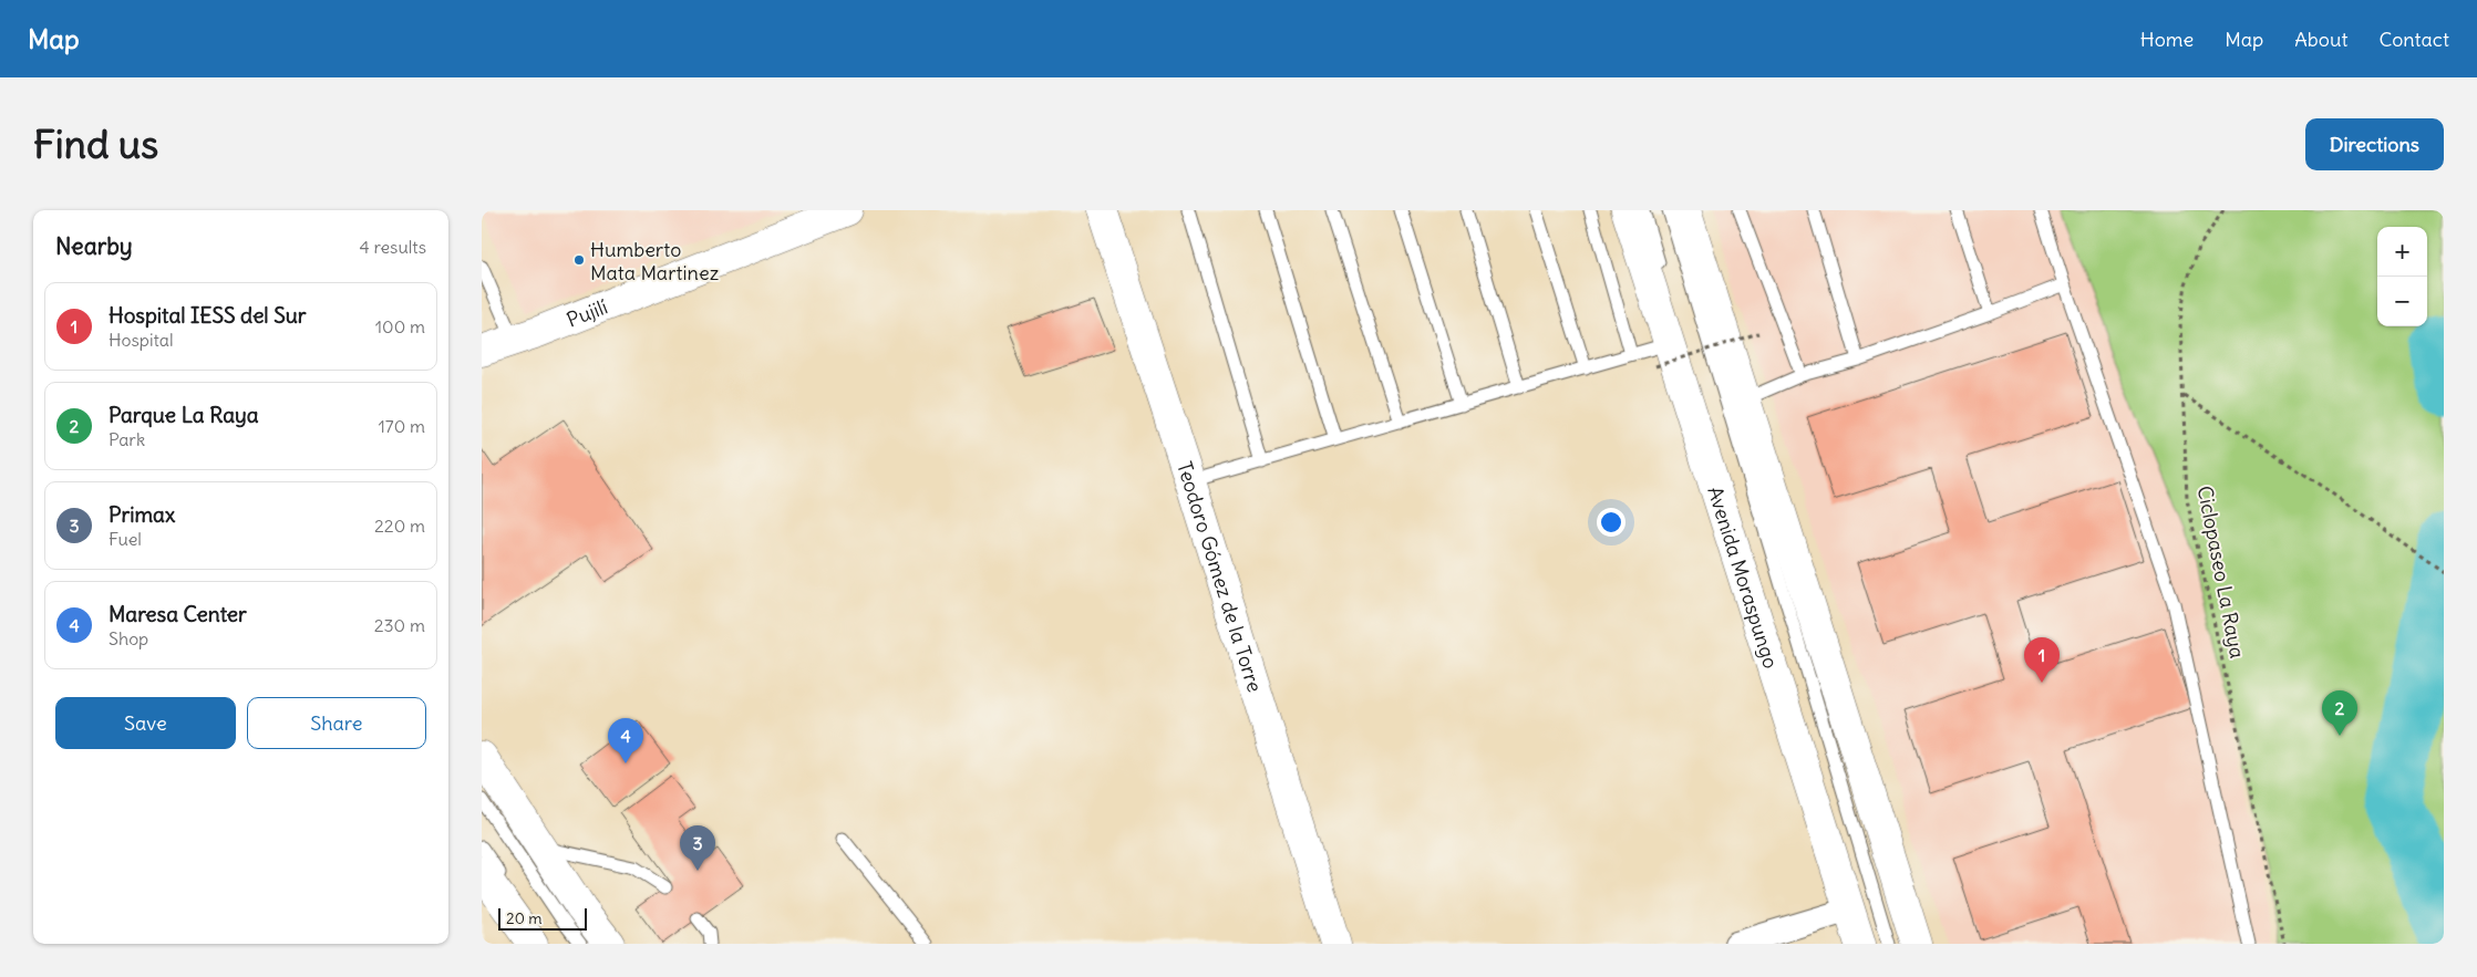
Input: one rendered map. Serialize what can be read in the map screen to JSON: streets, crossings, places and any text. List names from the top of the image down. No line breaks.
{"streets":{"street":["Pujilí","Teodoro Gómez de la Torre","Avenida Moraspungo"],"path":["Ciclopaseo La Raya"]},"places":["Humberto Mata Martinez"],"scale_bar":"20 m","page":{"header":"Map","nav":["Home","Map","About","Contact"],"buttons":["Directions",["Save","Share"]],"title":"Find us","heading":["Nearby","4 results"],"map_buttons":["+","−"],"list":[{"mark":"1","name":"Hospital IESS del Sur","note":"Hospital","value":"100 m"},{"mark":"2","name":"Parque La Raya","note":"Park","value":"170 m"},{"mark":"3","name":"Primax","note":"Fuel","value":"220 m"},{"mark":"4","name":"Maresa Center","note":"Shop","value":"230 m"}],"pins":["1","2","4","3"],"scale":"20 m"}}
